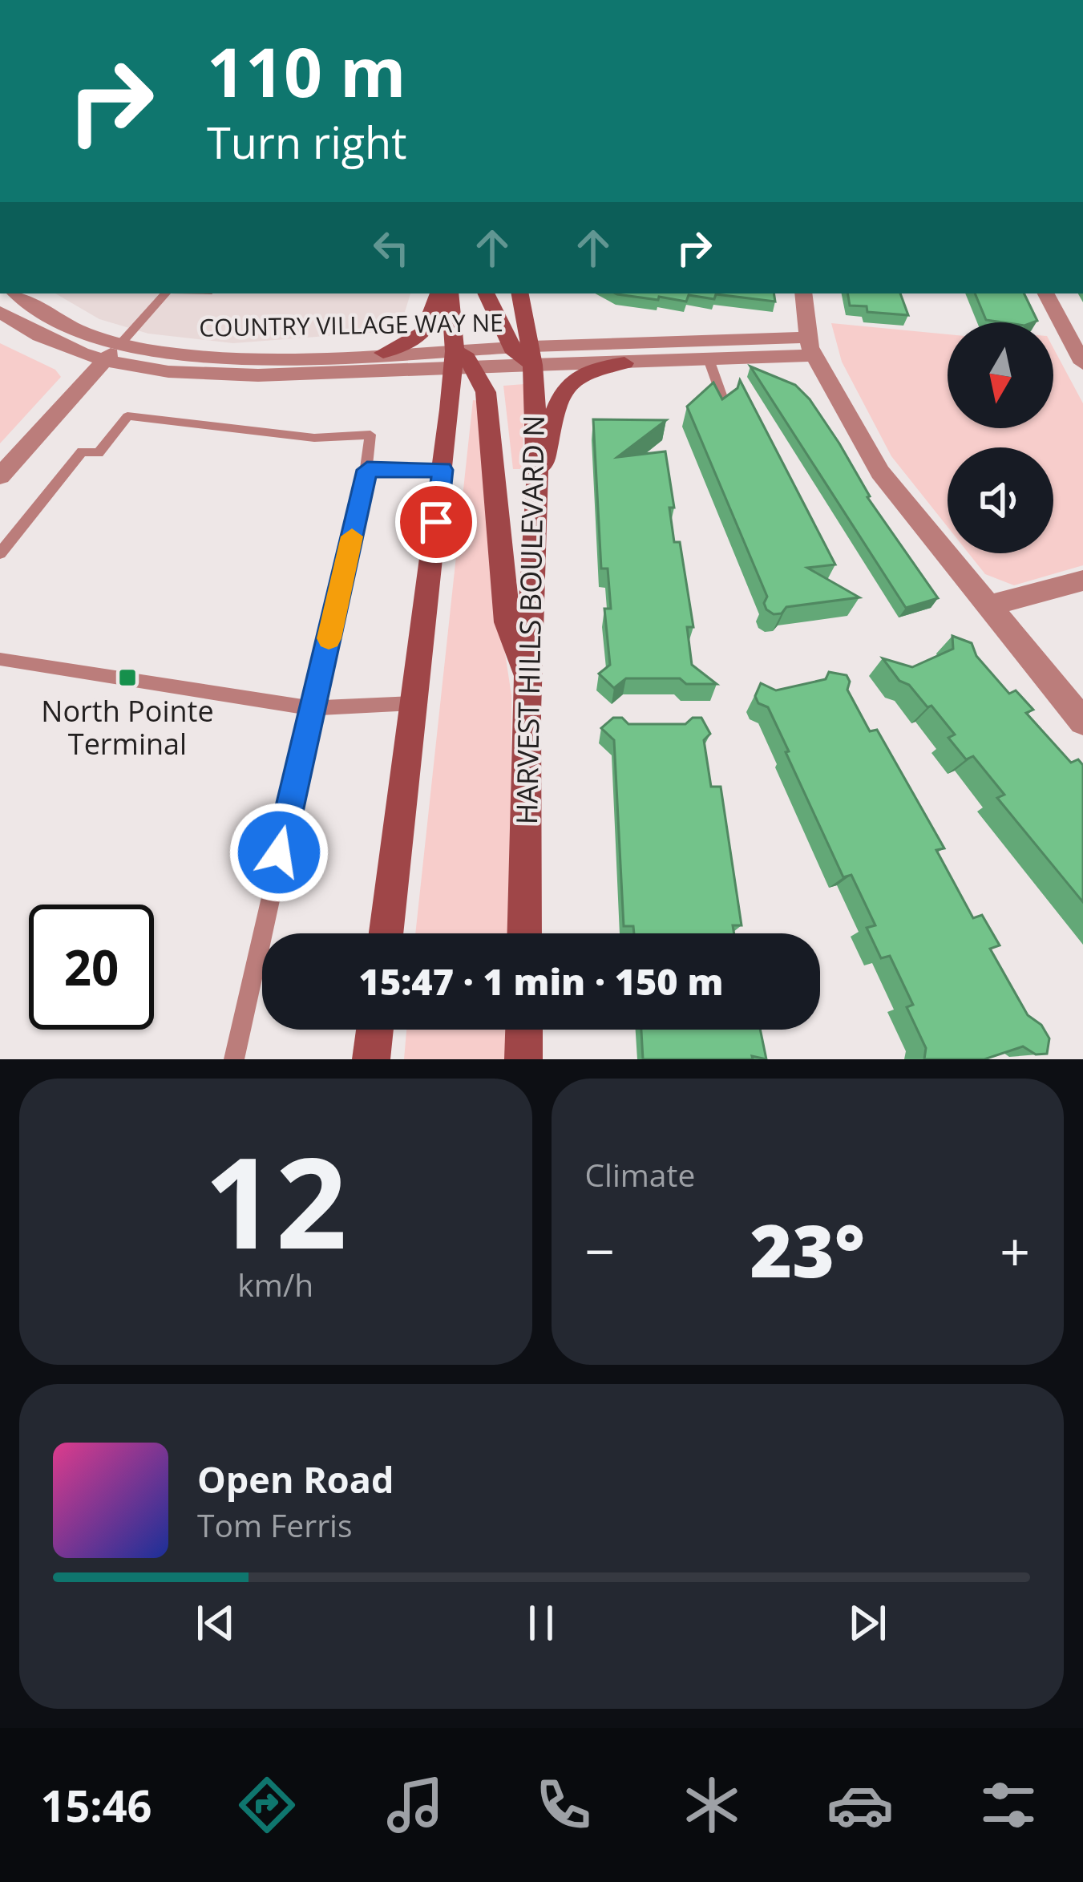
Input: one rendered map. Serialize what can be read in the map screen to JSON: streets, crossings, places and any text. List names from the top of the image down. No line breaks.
{"streets":{"main road":["HARVEST HILLS BOULEVARD N"],"street":["COUNTRY VILLAGE WAY NE"]},"crossings":[["COUNTRY VILLAGE WAY NE","HARVEST HILLS BOULEVARD N"]],"places":{"transit":["North Pointe Terminal"]},"north":"bottom","page":{"turn":["110 m","Turn right"],"limit":"20","trip":"15:47 · 1 min · 150 m","tile":[["12","km/h"],"Climate"],"heat":["−","23°","+"],"song":["Open Road","Tom Ferris"],"tabs":"15:46"}}
